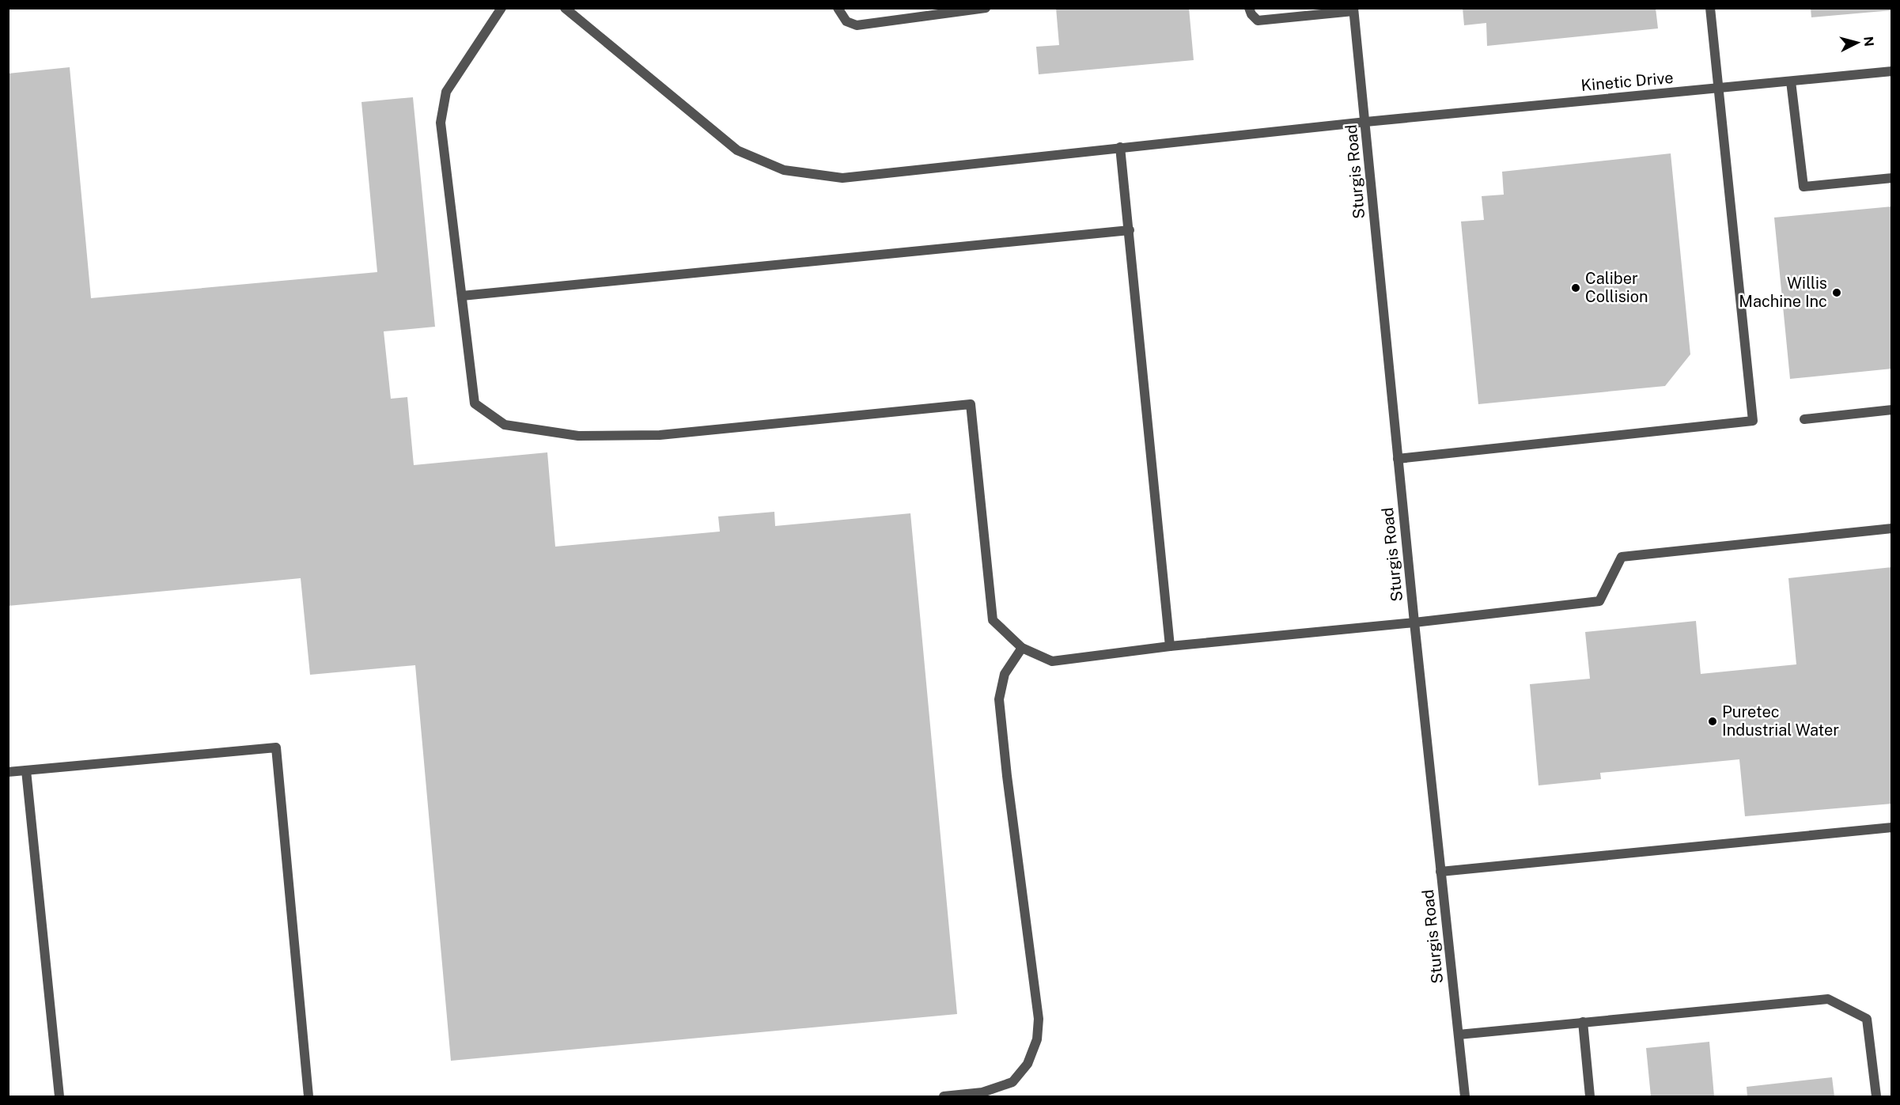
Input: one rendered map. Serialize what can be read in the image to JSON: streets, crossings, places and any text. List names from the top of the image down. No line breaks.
{"streets":{"street":["Kinetic Drive","Sturgis Road"]},"crossings":[["Kinetic Drive","Sturgis Road"]],"places":["Caliber Collision","Willis Machine Inc","Puretec Industrial Water"],"north":"right"}
